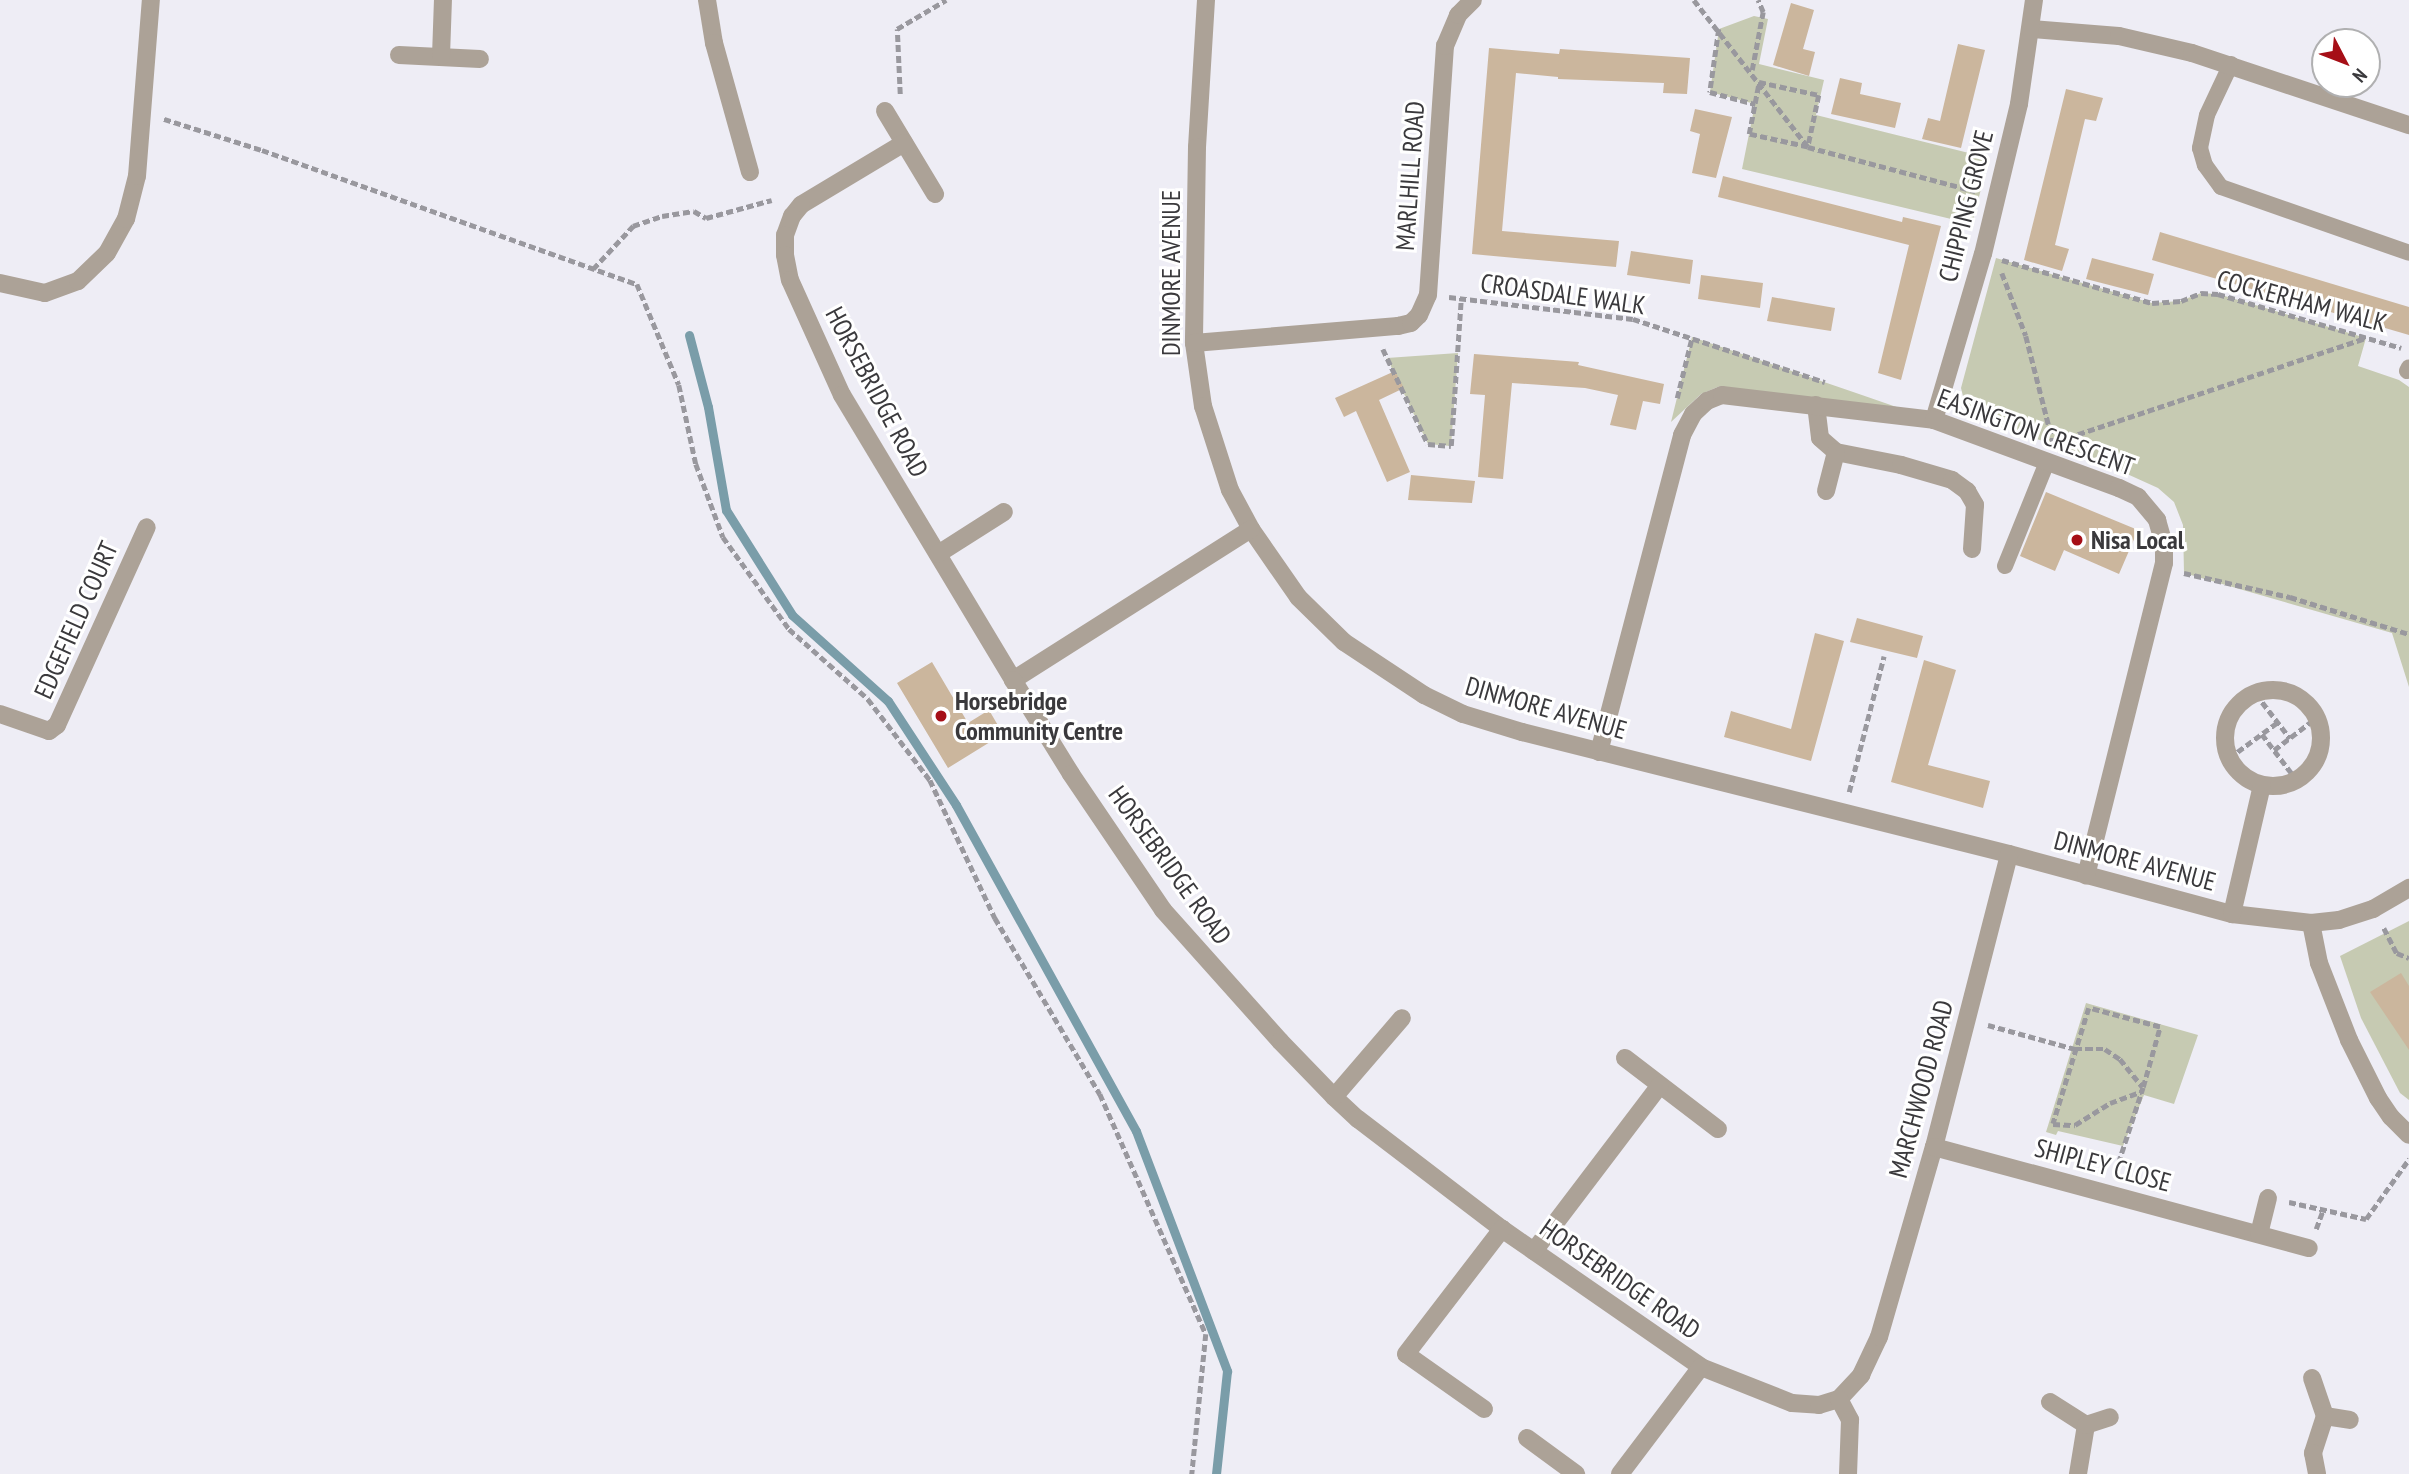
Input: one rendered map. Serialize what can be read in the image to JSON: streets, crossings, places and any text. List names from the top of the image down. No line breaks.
{"streets":{"street":["MARLHILL ROAD","CHIPPING GROVE","DINMORE AVENUE","HORSEBRIDGE ROAD","EASINGTON CRESCENT","EDGEFIELD COURT","MARCHWOOD ROAD","SHIPLEY CLOSE"],"path":["CROASDALE WALK","COCKERHAM WALK"]},"crossings":[["MARLHILL ROAD","DINMORE AVENUE"],["MARLHILL ROAD","CROASDALE WALK"],["CHIPPING GROVE","EASINGTON CRESCENT"],["DINMORE AVENUE","EASINGTON CRESCENT"],["DINMORE AVENUE","MARCHWOOD ROAD"],["HORSEBRIDGE ROAD","MARCHWOOD ROAD"],["MARCHWOOD ROAD","SHIPLEY CLOSE"]],"places":["Nisa Local","Horsebridge Community Centre"],"north":"bottom right"}
